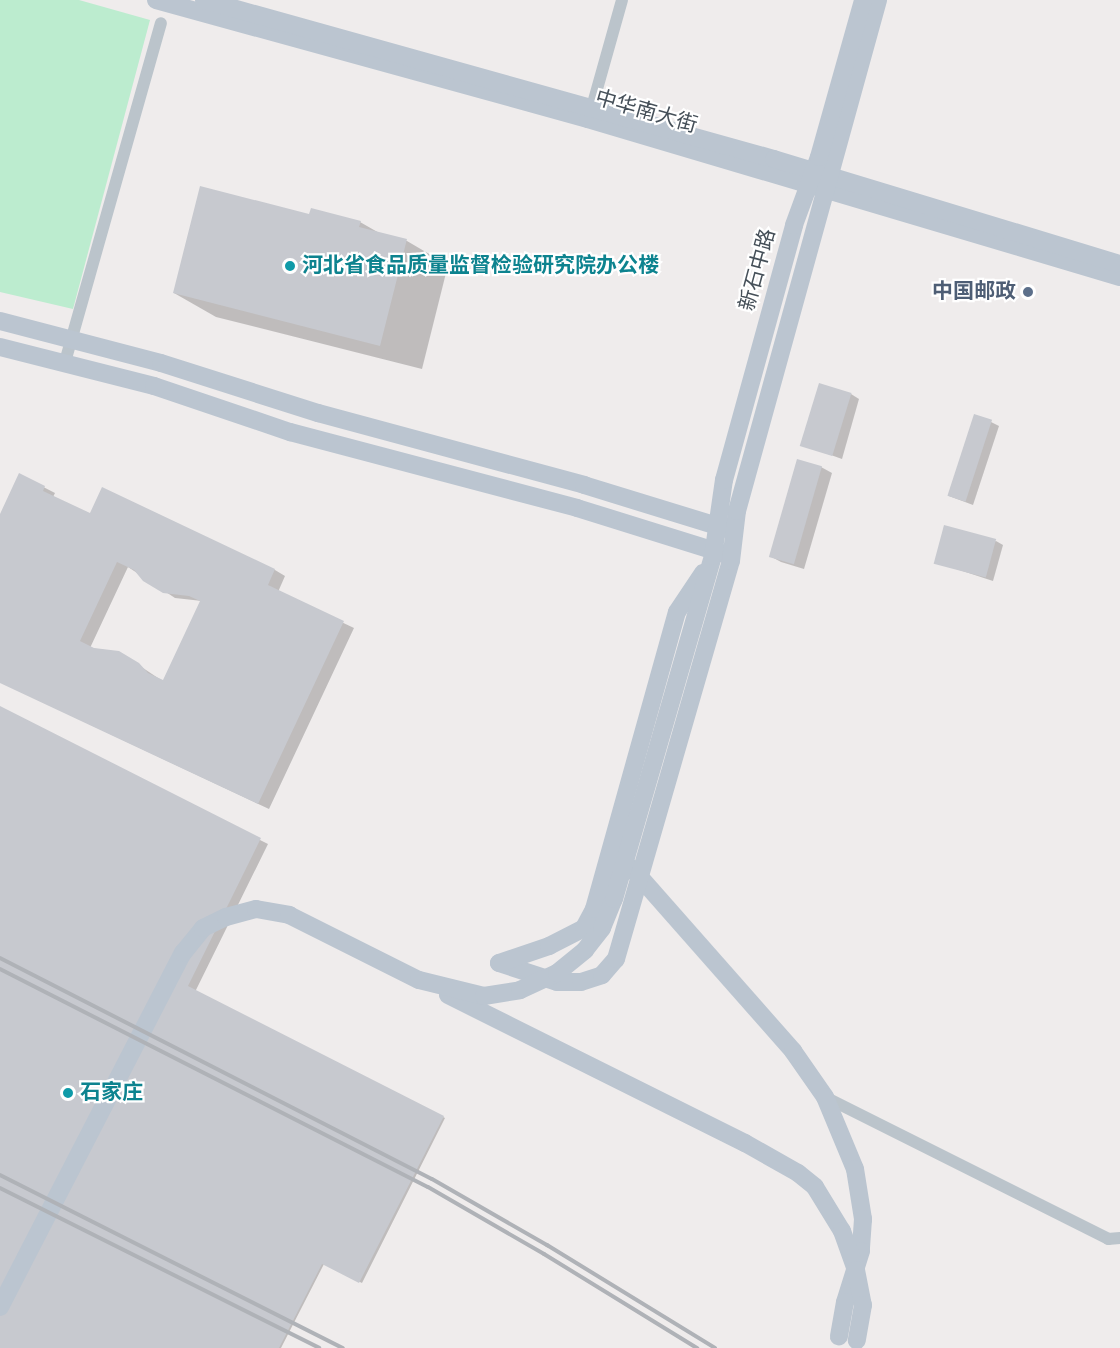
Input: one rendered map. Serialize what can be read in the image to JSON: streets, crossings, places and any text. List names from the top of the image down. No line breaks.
{"streets":{"main road":["中华南大街","新石中路"]},"crossings":[["中华南大街","新石中路"]],"places":["河北省食品质量监督检验研究院办公楼","中国邮政","石家庄"]}
